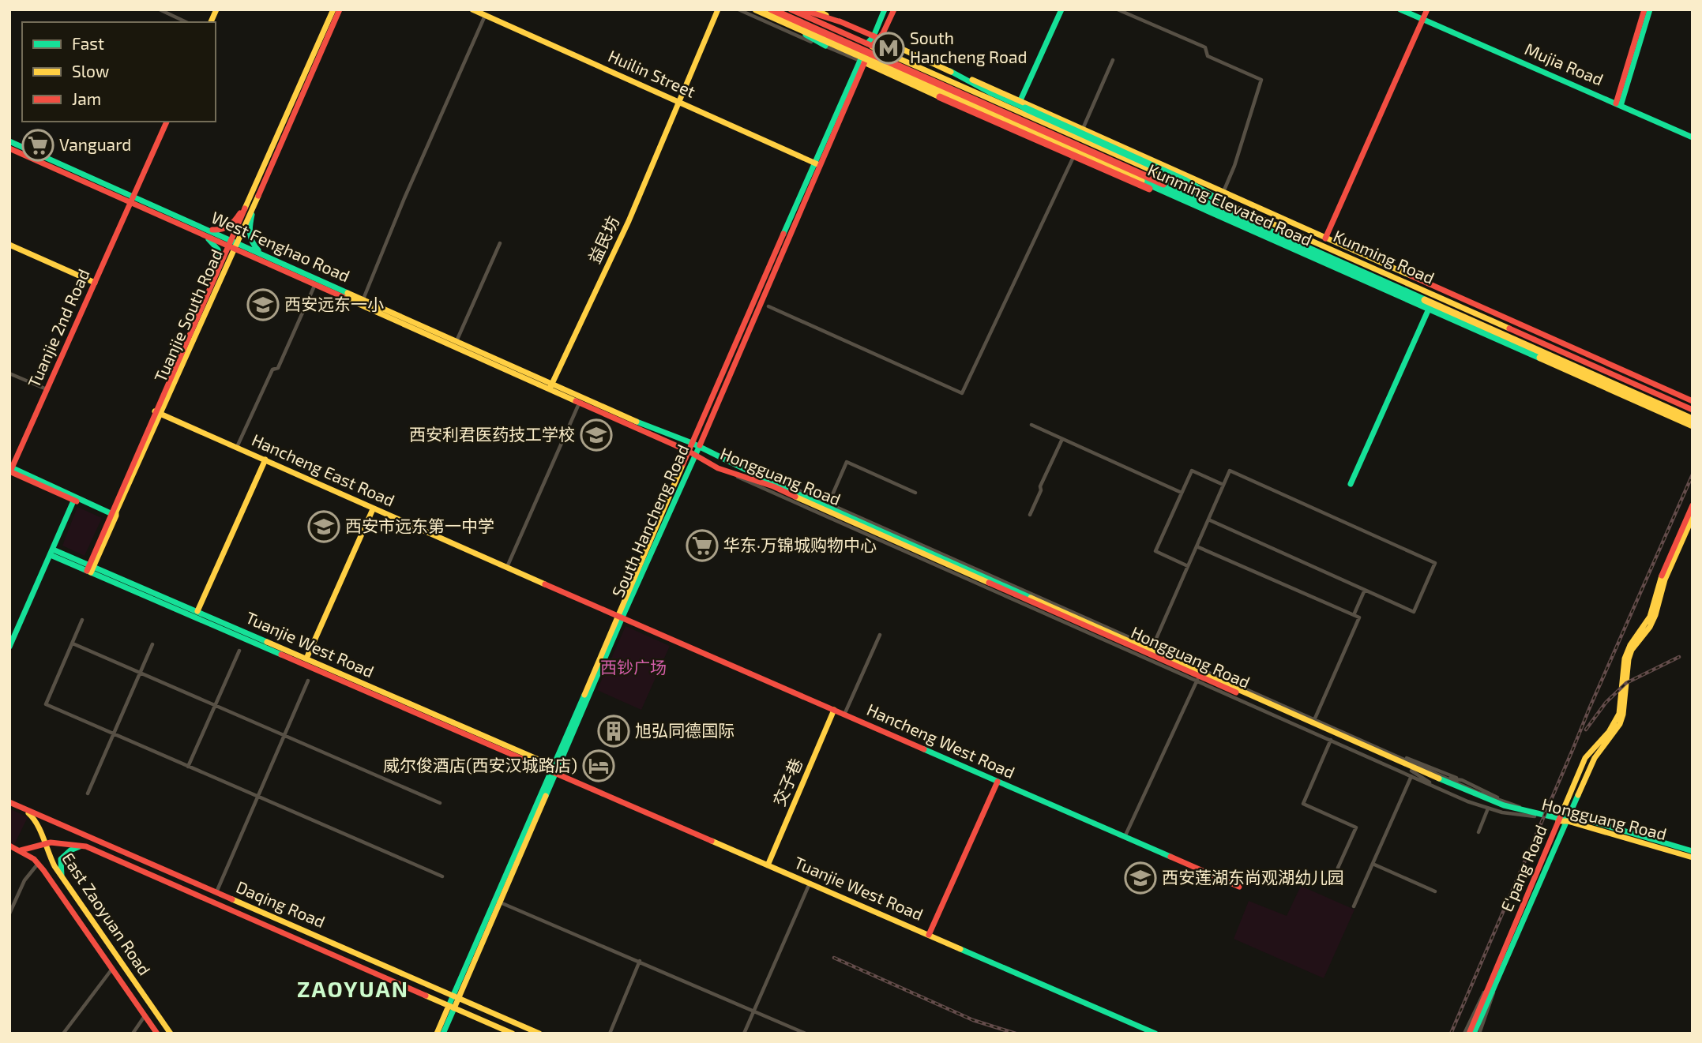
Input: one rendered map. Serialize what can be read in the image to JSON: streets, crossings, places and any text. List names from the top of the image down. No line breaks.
{"streets":{"main road":["Mujia Road","Huilin Street","Kunming Elevated Road","益民坊","West Fenghao Road","Kunming Road","Tuanjie South Road","Tuanjie 2nd Road","Hancheng East Road","Hongguang Road","South Hancheng Road","Tuanjie West Road","Hancheng West Road","交子巷","E'pang Road","Daqing Road","East Zaoyuan Road"]},"crossings":[["Huilin Street","益民坊"],["Huilin Street","South Hancheng Road"],["益民坊","West Fenghao Road"],["West Fenghao Road","Tuanjie South Road"],["West Fenghao Road","Tuanjie 2nd Road"],["West Fenghao Road","Hongguang Road"],["West Fenghao Road","South Hancheng Road"],["Kunming Road","South Hancheng Road"],["Tuanjie South Road","Hancheng East Road"],["Tuanjie South Road","Tuanjie West Road"],["Hancheng East Road","South Hancheng Road"],["Hancheng East Road","Hancheng West Road"],["Hongguang Road","South Hancheng Road"],["Hongguang Road","E'pang Road"],["South Hancheng Road","Tuanjie West Road"],["South Hancheng Road","Daqing Road"],["Tuanjie West Road","交子巷"],["Hancheng West Road","交子巷"],["Daqing Road","East Zaoyuan Road"]],"districts":["ZAOYUAN"],"parks":["西钞广场"],"places":{"metro station":["South Hancheng Road"],"supermarket":["Vanguard","华东·万锦城购物中心"],"school or university":["西安远东一小","西安利君医药技工学校","西安市远东第一中学","西安莲湖东尚观湖幼儿园"],"building":["旭弘同德国际"],"hotel":["威尔俊酒店(西安汉城路店)"]},"legend":["Fast","Slow","Jam"]}
